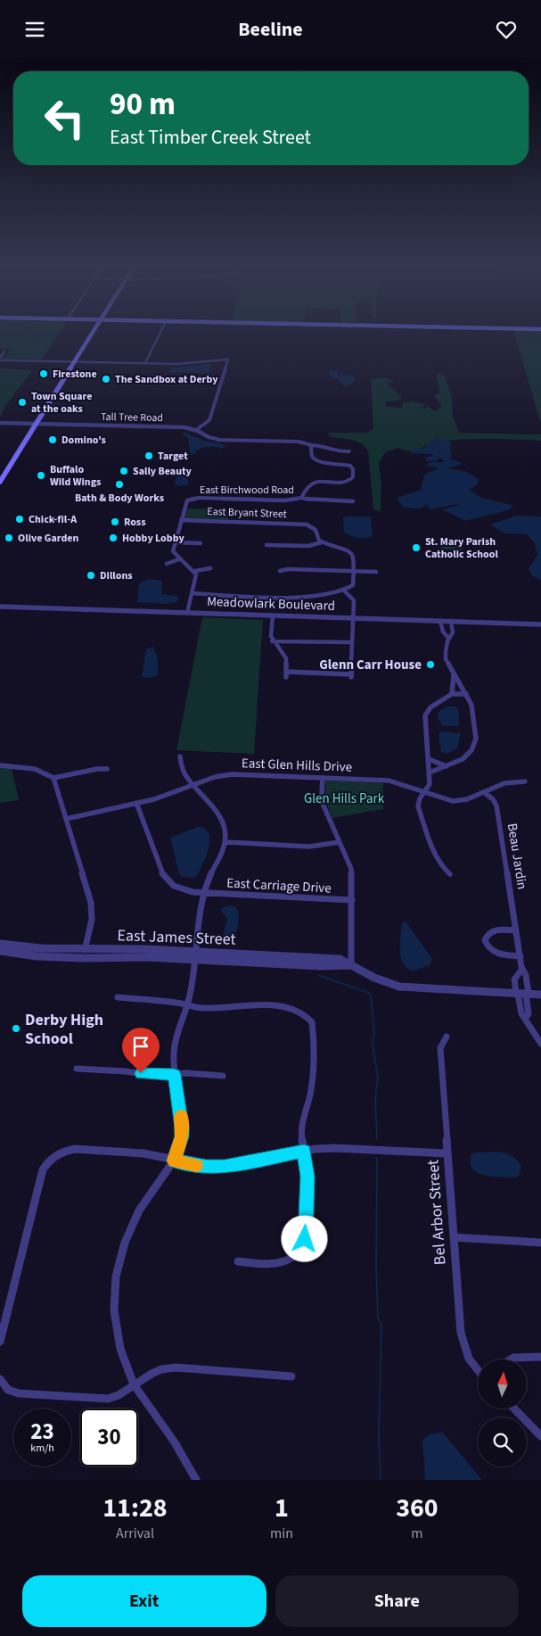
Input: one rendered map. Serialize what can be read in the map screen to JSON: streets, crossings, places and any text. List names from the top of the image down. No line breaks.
{"streets":{"street":["Tall Tree Road","East Birchwood Road","East Bryant Street","Meadowlark Boulevard","East Glen Hills Drive","Beau Jardin","East Carriage Drive","East James Street","Bel Arbor Street"]},"crossings":[["East Birchwood Road","East Bryant Street"],["East Glen Hills Drive","Beau Jardin"],["East Glen Hills Drive","East Carriage Drive"],["Beau Jardin","East James Street"]],"parks":["Glen Hills Park"],"places":["Firestone","The Sandbox at Derby","Town Square at the oaks","Domino's","Target","Sally Beauty","Buffalo Wild Wings","Bath & Body Works","Chick-fil-A","Ross","Olive Garden","Hobby Lobby","St. Mary Parish Catholic School","Dillons","Glenn Carr House","Derby High School"],"north":"top","page":{"header":"Beeline","turn":["90 m","East Timber Creek Street"],"speed":"23 km/h","limit":"30","eta":["11:28","Arrival","1","min","360","m"],"buttons":["Exit","Share"]}}
